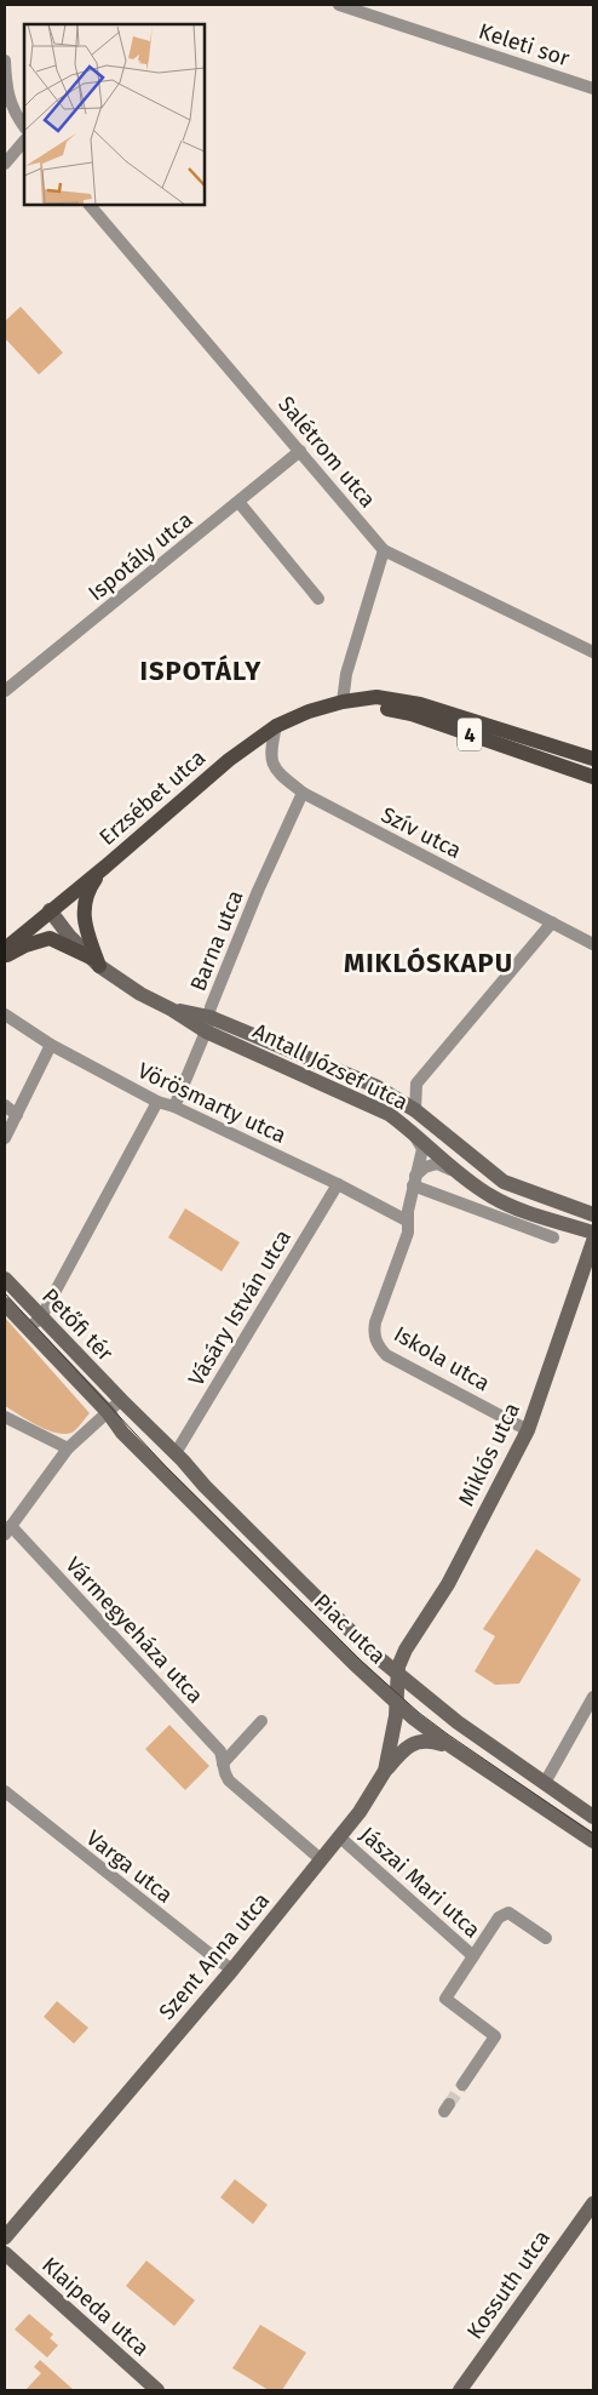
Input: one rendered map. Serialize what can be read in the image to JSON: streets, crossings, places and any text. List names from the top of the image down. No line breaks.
{"streets":{"main road":["4","Erzsébet utca"],"street":["Keleti sor","Salétrom utca","Ispotály utca","Szív utca","Barna utca","Antall József utca","Vörösmarty utca","Vásáry István utca","Petőfi tér","Iskola utca","Miklós utca","Piac utca","Vármegyeháza utca","Varga utca","Jászai Mari utca","Szent Anna utca","Kossuth utca","Klaipeda utca"]},"crossings":[["Salétrom utca","Ispotály utca"],["Erzsébet utca","Szív utca"],["Erzsébet utca","Antall József utca"],["Szív utca","Barna utca"],["Barna utca","Antall József utca"],["Barna utca","Vörösmarty utca"],["Vörösmarty utca","Vásáry István utca"],["Vörösmarty utca","Iskola utca"],["Vásáry István utca","Piac utca"],["Petőfi tér","Piac utca"],["Iskola utca","Miklós utca"],["Miklós utca","Piac utca"],["Miklós utca","Szent Anna utca"],["Piac utca","Szent Anna utca"],["Vármegyeháza utca","Szent Anna utca"],["Varga utca","Szent Anna utca"],["Jászai Mari utca","Szent Anna utca"]],"districts":["ISPOTÁLY","MIKLÓSKAPU"]}
